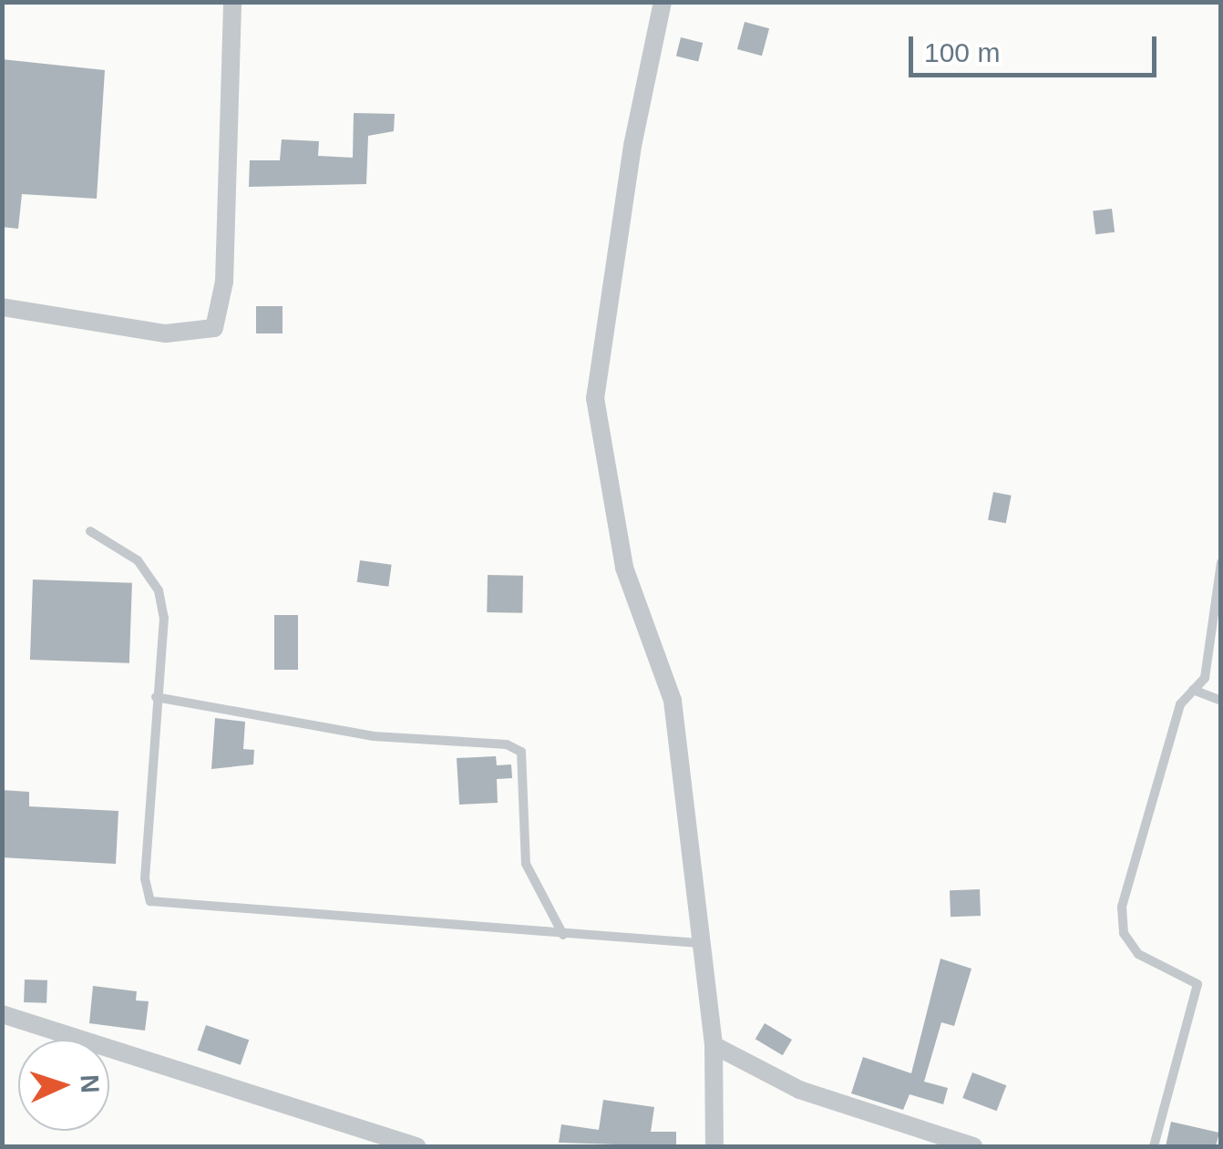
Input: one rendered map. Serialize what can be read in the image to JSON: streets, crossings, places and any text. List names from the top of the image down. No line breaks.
{"scale_bar":"100 m","north":"right"}
